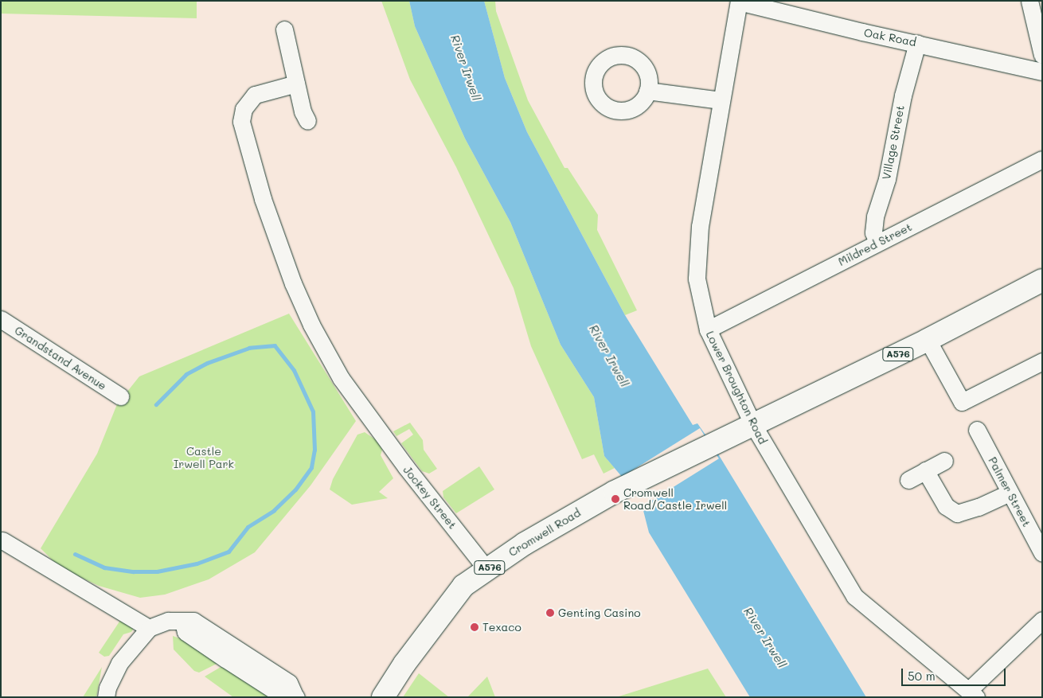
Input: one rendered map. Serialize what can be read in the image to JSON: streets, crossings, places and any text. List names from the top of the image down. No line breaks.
{"streets":{"highway":["A576","Cromwell Road"],"street":["Oak Road","Village Street","Mildred Street","Grandstand Avenue","Lower Broughton Road","Palmer Street","Jockey Street"]},"crossings":[["Oak Road","Village Street"],["Oak Road","Lower Broughton Road"],["Village Street","Mildred Street"],["Mildred Street","Lower Broughton Road"],["A576","Lower Broughton Road"],["A576","Cromwell Road"],["Lower Broughton Road","Cromwell Road"],["Jockey Street","Cromwell Road"]],"water":["River Irwell"],"parks":["Castle Irwell Park"],"places":["Cromwell Road/Castle Irwell","Genting Casino","Texaco"],"scale_bar":"50 m"}
